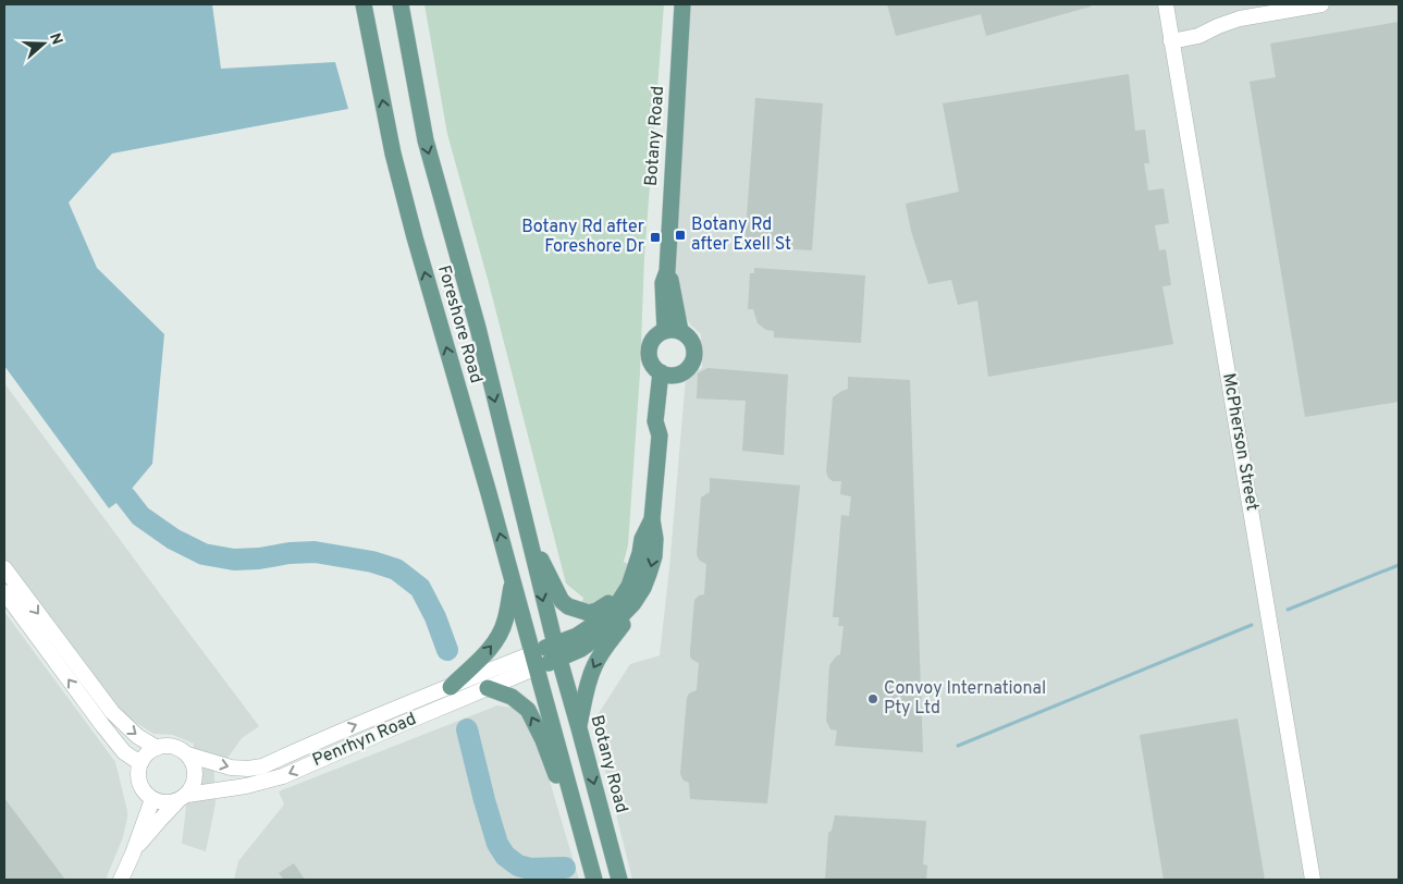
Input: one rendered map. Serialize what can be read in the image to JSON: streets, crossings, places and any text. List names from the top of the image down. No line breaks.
{"streets":{"main road":["Botany Road","Foreshore Road"],"street":["McPherson Street","Penrhyn Road"]},"crossings":[["Botany Road","Foreshore Road"],["Foreshore Road","Penrhyn Road"]],"places":{"transit":["Botany Rd after Exell St","Botany Rd after Foreshore Dr"],"other":["Convoy International Pty Ltd"]},"north":"right"}
